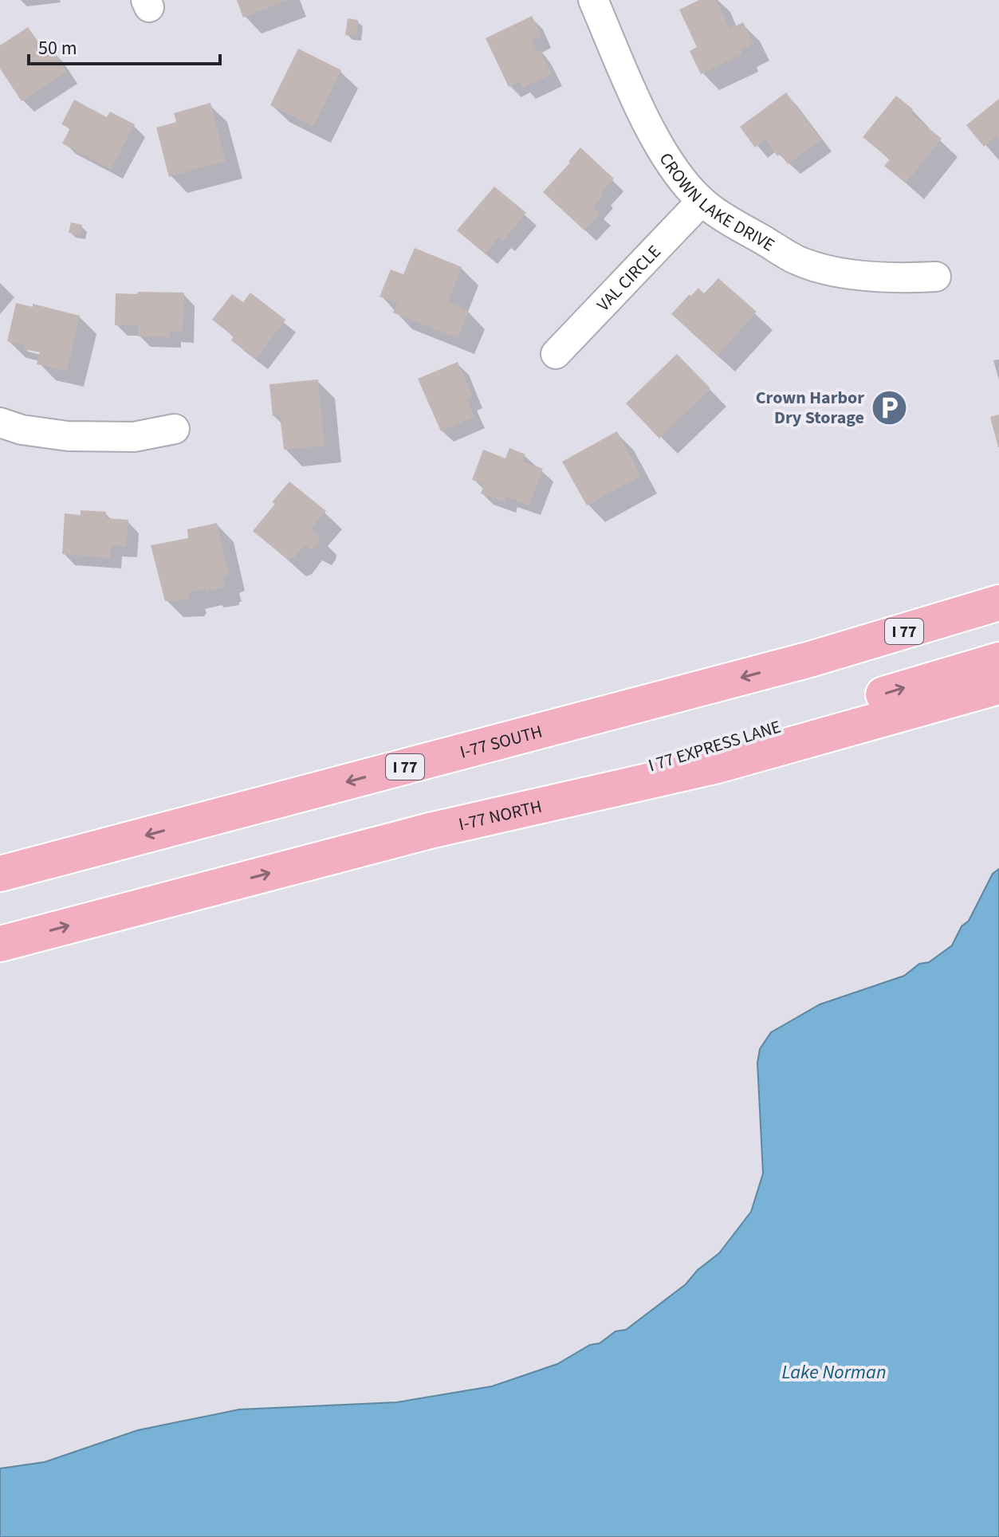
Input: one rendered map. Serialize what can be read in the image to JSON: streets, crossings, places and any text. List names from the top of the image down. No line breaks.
{"streets":{"highway":["I 77","I-77 SOUTH","I 77 EXPRESS LANE","I-77 NORTH"],"street":["CROWN LAKE DRIVE","VAL CIRCLE"]},"crossings":[["CROWN LAKE DRIVE","VAL CIRCLE"],["I 77","I-77 SOUTH"],["I 77 EXPRESS LANE","I-77 NORTH"]],"one_way":["I-77 SOUTH","I-77 NORTH"],"water":["Lake Norman"],"places":{"parking":["Crown Harbor Dry Storage"]},"scale_bar":"50 m"}
